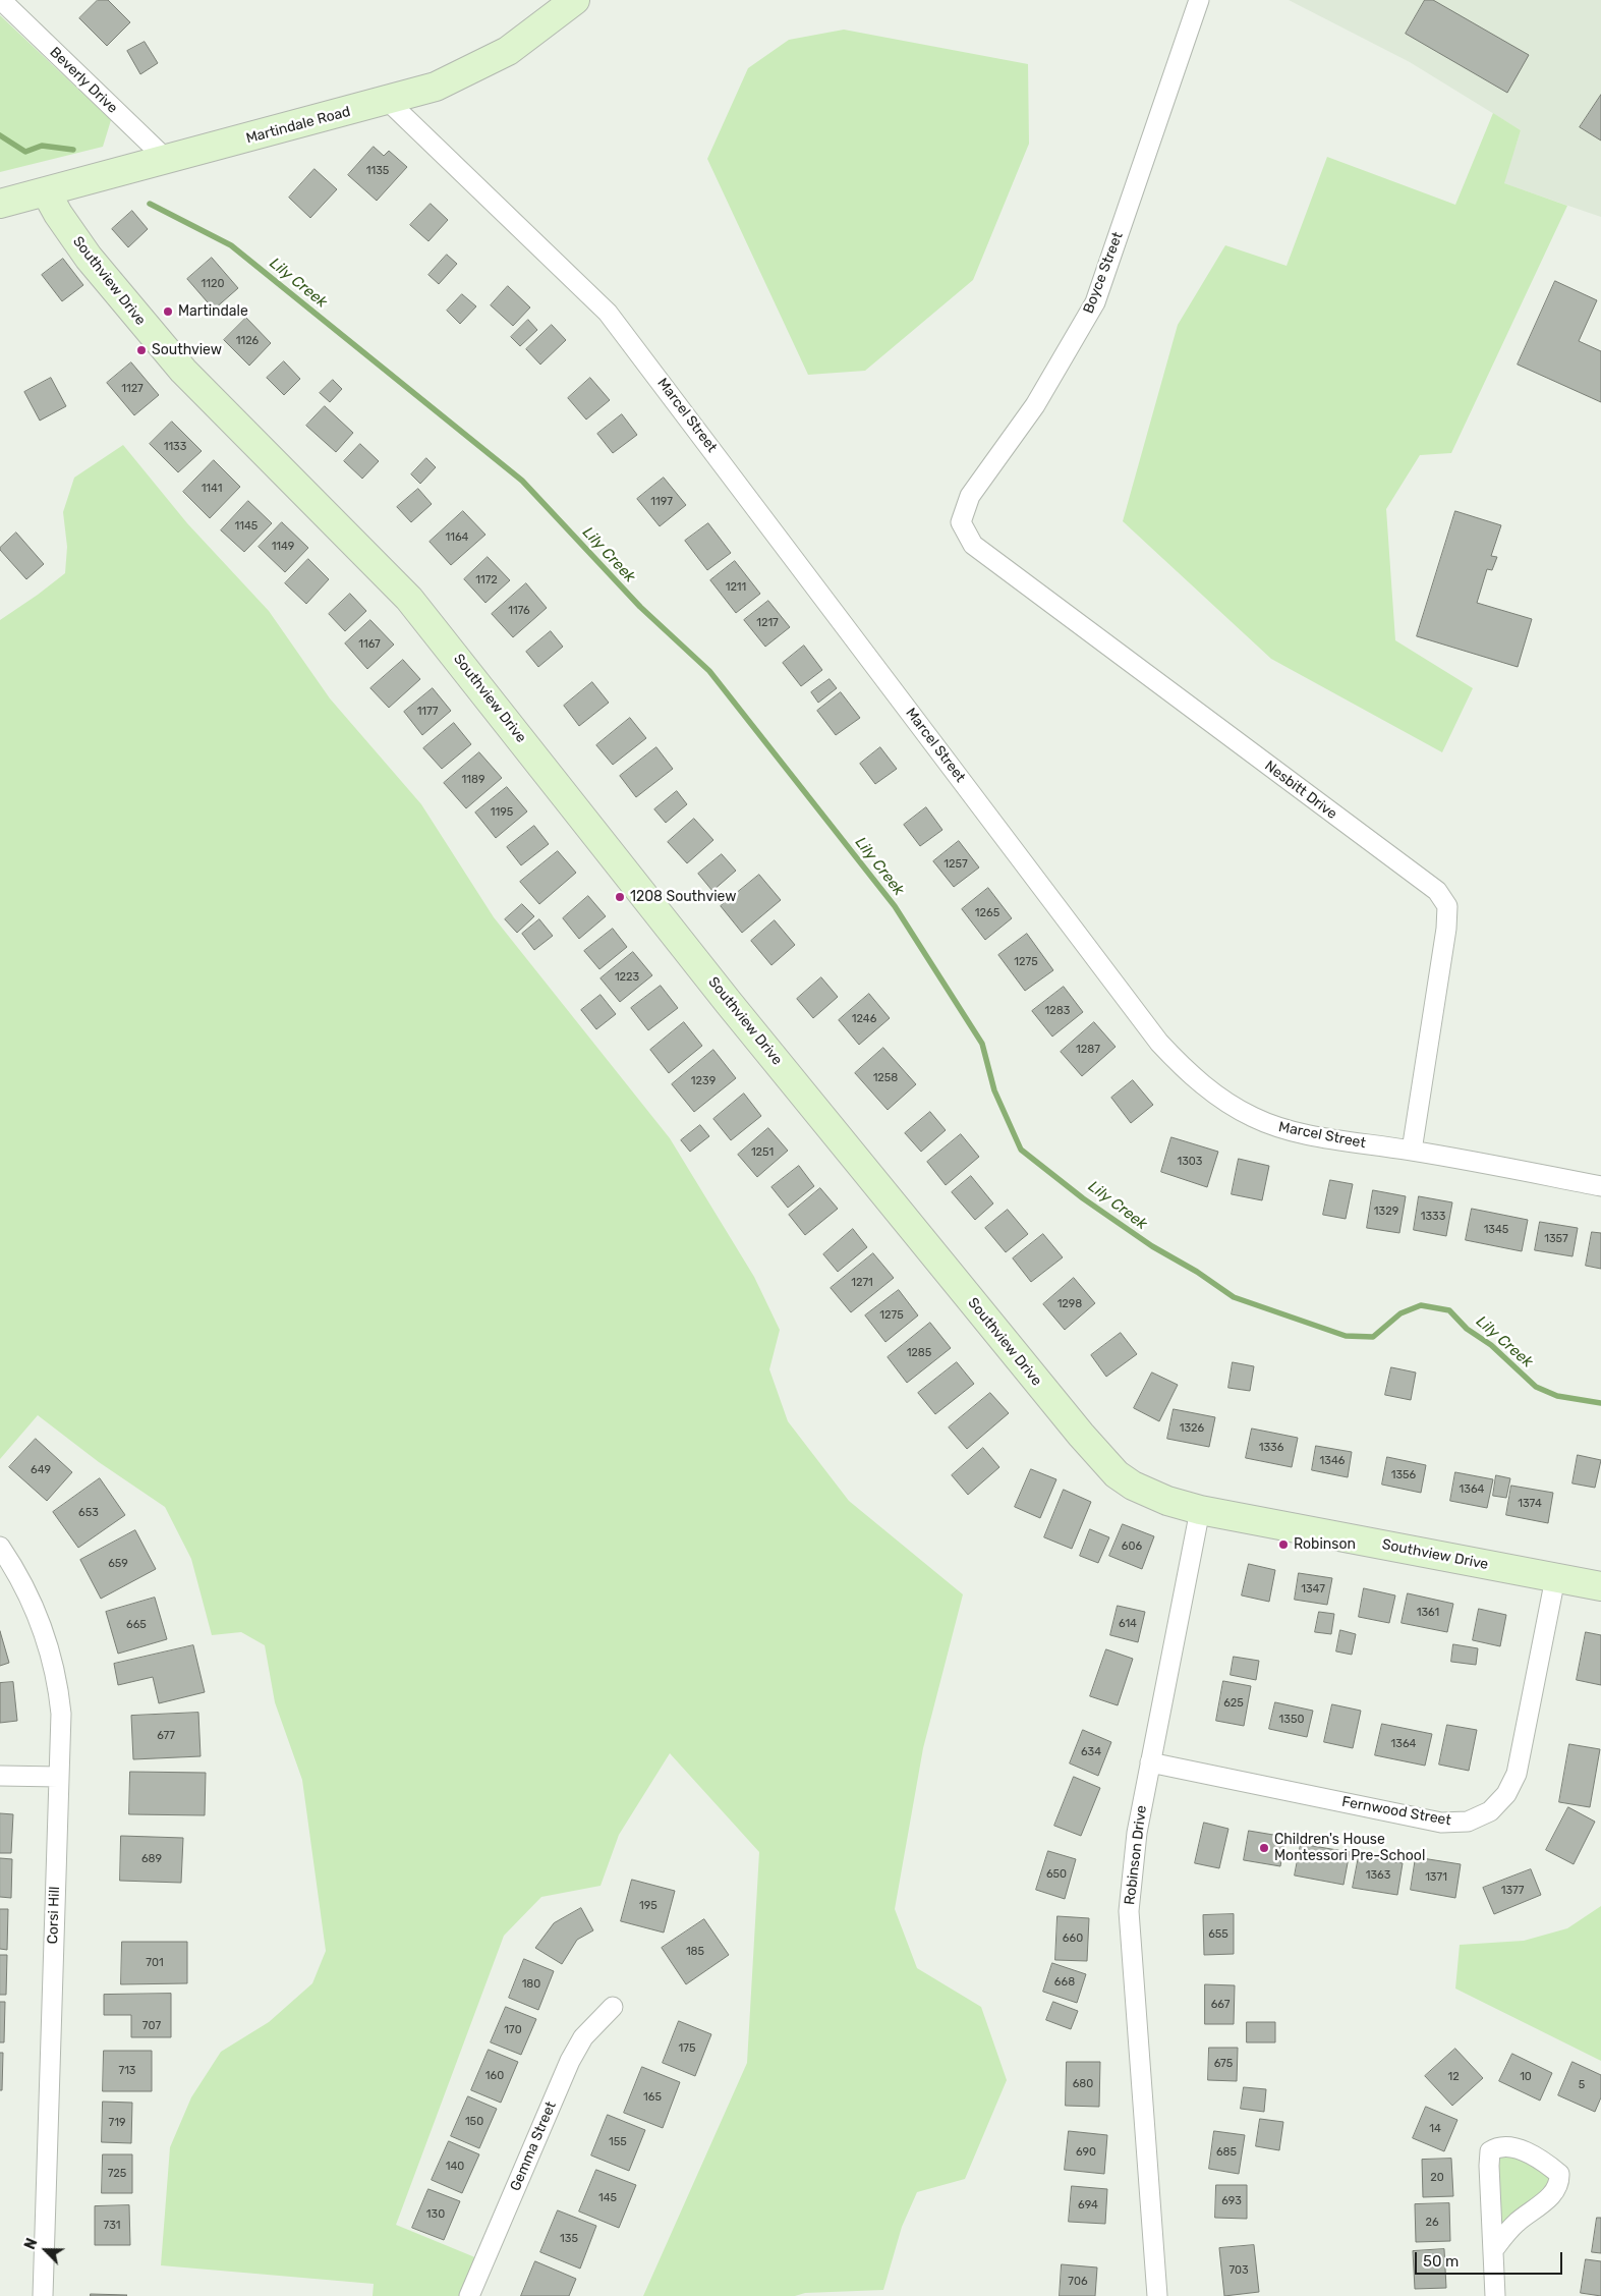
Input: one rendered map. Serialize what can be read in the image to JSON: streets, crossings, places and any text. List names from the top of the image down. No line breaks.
{"streets":{"street":["Beverly Drive","Martindale Road","Boyce Street","Southview Drive","Marcel Street","Nesbitt Drive","Fernwood Street","Robinson Drive","Corsi Hill","Gemma Street"]},"crossings":[["Beverly Drive","Martindale Road"],["Martindale Road","Southview Drive"],["Martindale Road","Marcel Street"],["Boyce Street","Nesbitt Drive"],["Southview Drive","Fernwood Street"],["Southview Drive","Robinson Drive"],["Marcel Street","Nesbitt Drive"],["Fernwood Street","Robinson Drive"]],"water":["Lily Creek"],"places":["Martindale","Southview","1208 Southview","Robinson","Children's House Montessori Pre-School"],"house_numbers":["1135","1120","1126","1127","1133","1141","1197","1145","1164","1149","1172","1211","1176","1217","1167","1177","1189","1195","1257","1265","1275","1223","1283","1246","1287","1258","1239","1251","1303","1329","1333","1345","1357","1271","1298","1275","1285","1326","1336","1346","649","1356","1364","1374","653","606","659","1347","1361","614","665","625","1350","677","1364","634","689","650","1363","1371","1377","195","655","660","185","701","668","180","667","707","170","175","675","713","160","12","10","680","5","165","150","719","14","155","690","685","140","725","20","145","693","694","130","26","731","135","703","706"],"scale_bar":"50 m","north":"top left"}
